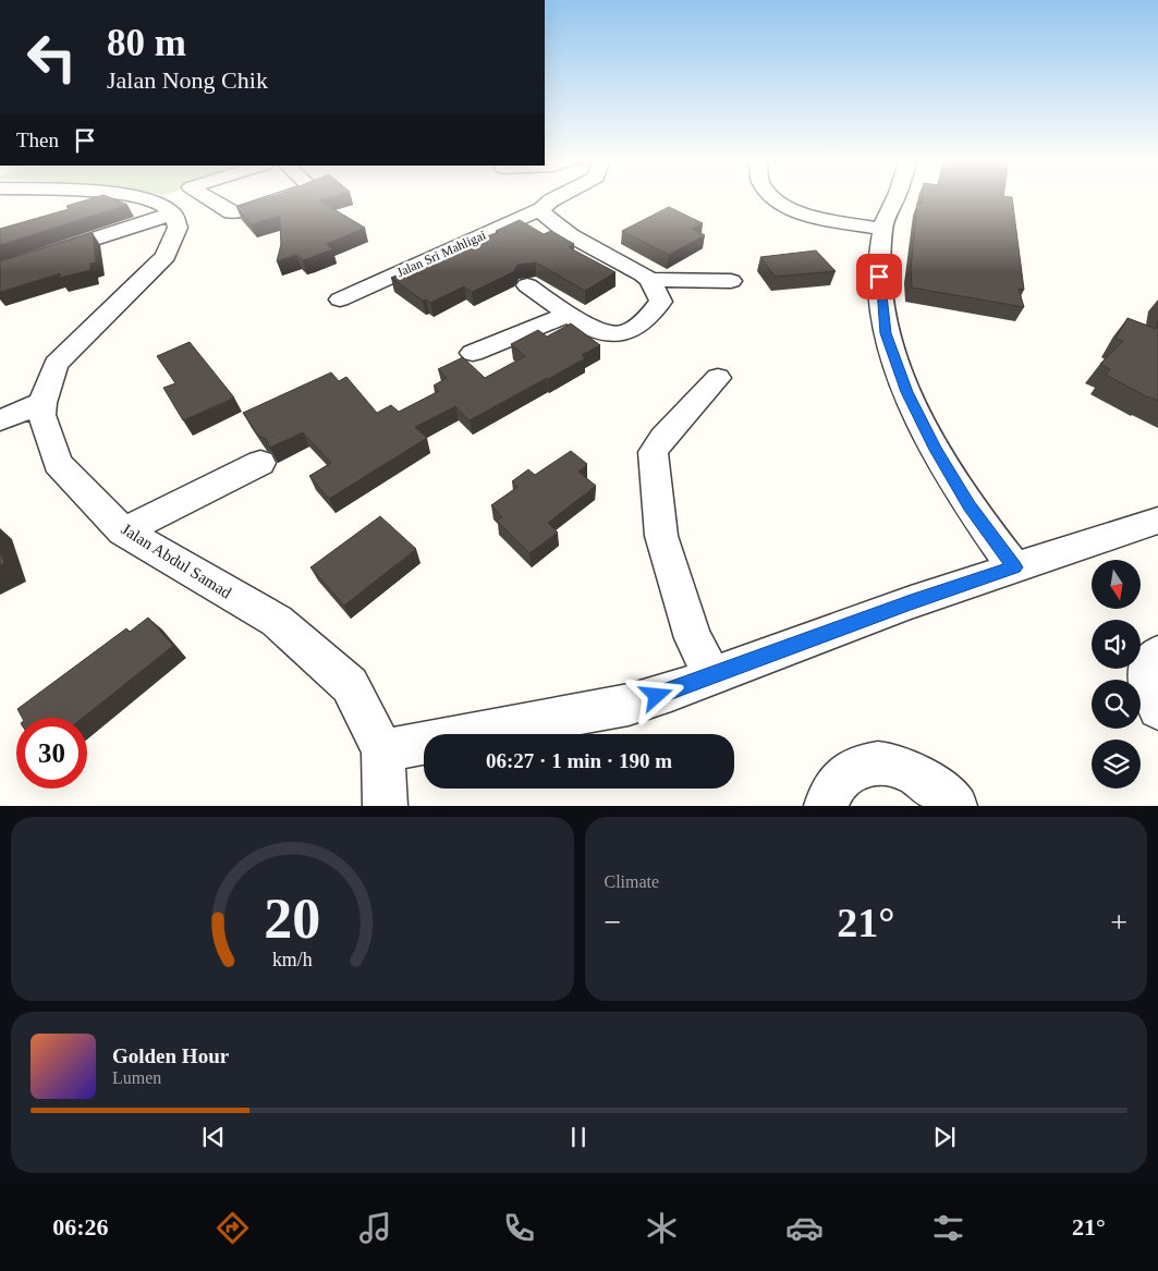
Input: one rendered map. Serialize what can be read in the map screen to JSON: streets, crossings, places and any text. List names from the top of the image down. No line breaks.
{"streets":{"street":["Jalan Sri Mahligai","Jalan Abdul Samad"]},"north":"bottom","page":{"turn":["80 m","Jalan Nong Chik"],"then":"Then","limit":"30","trip":"06:27 · 1 min · 190 m","tile":"Climate","heat":["−","21°","+"],"song":["Golden Hour","Lumen"],"tabs":["06:26","21°"],"gauge":["20","km/h"]}}
